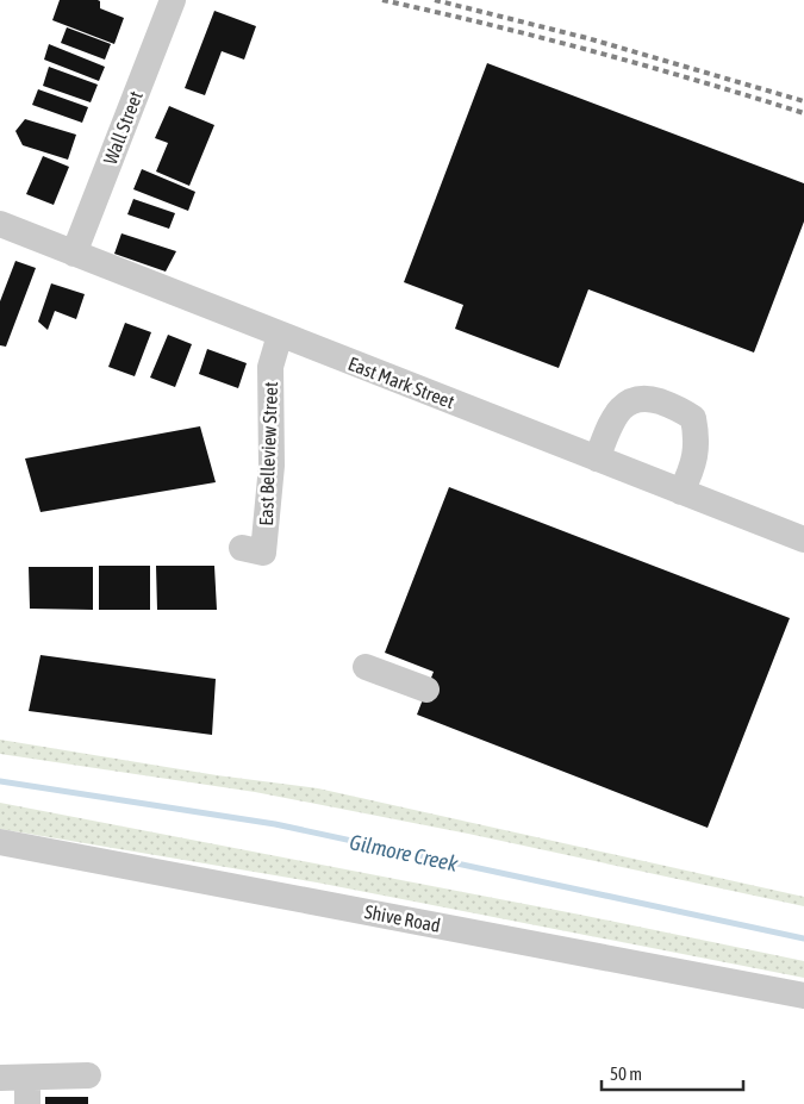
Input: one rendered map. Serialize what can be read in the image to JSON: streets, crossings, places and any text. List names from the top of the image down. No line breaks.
{"streets":{"street":["Wall Street","East Mark Street","East Belleview Street","Shive Road"]},"crossings":[["Wall Street","East Mark Street"],["East Mark Street","East Belleview Street"]],"water":["Gilmore Creek"],"scale_bar":"50 m"}
